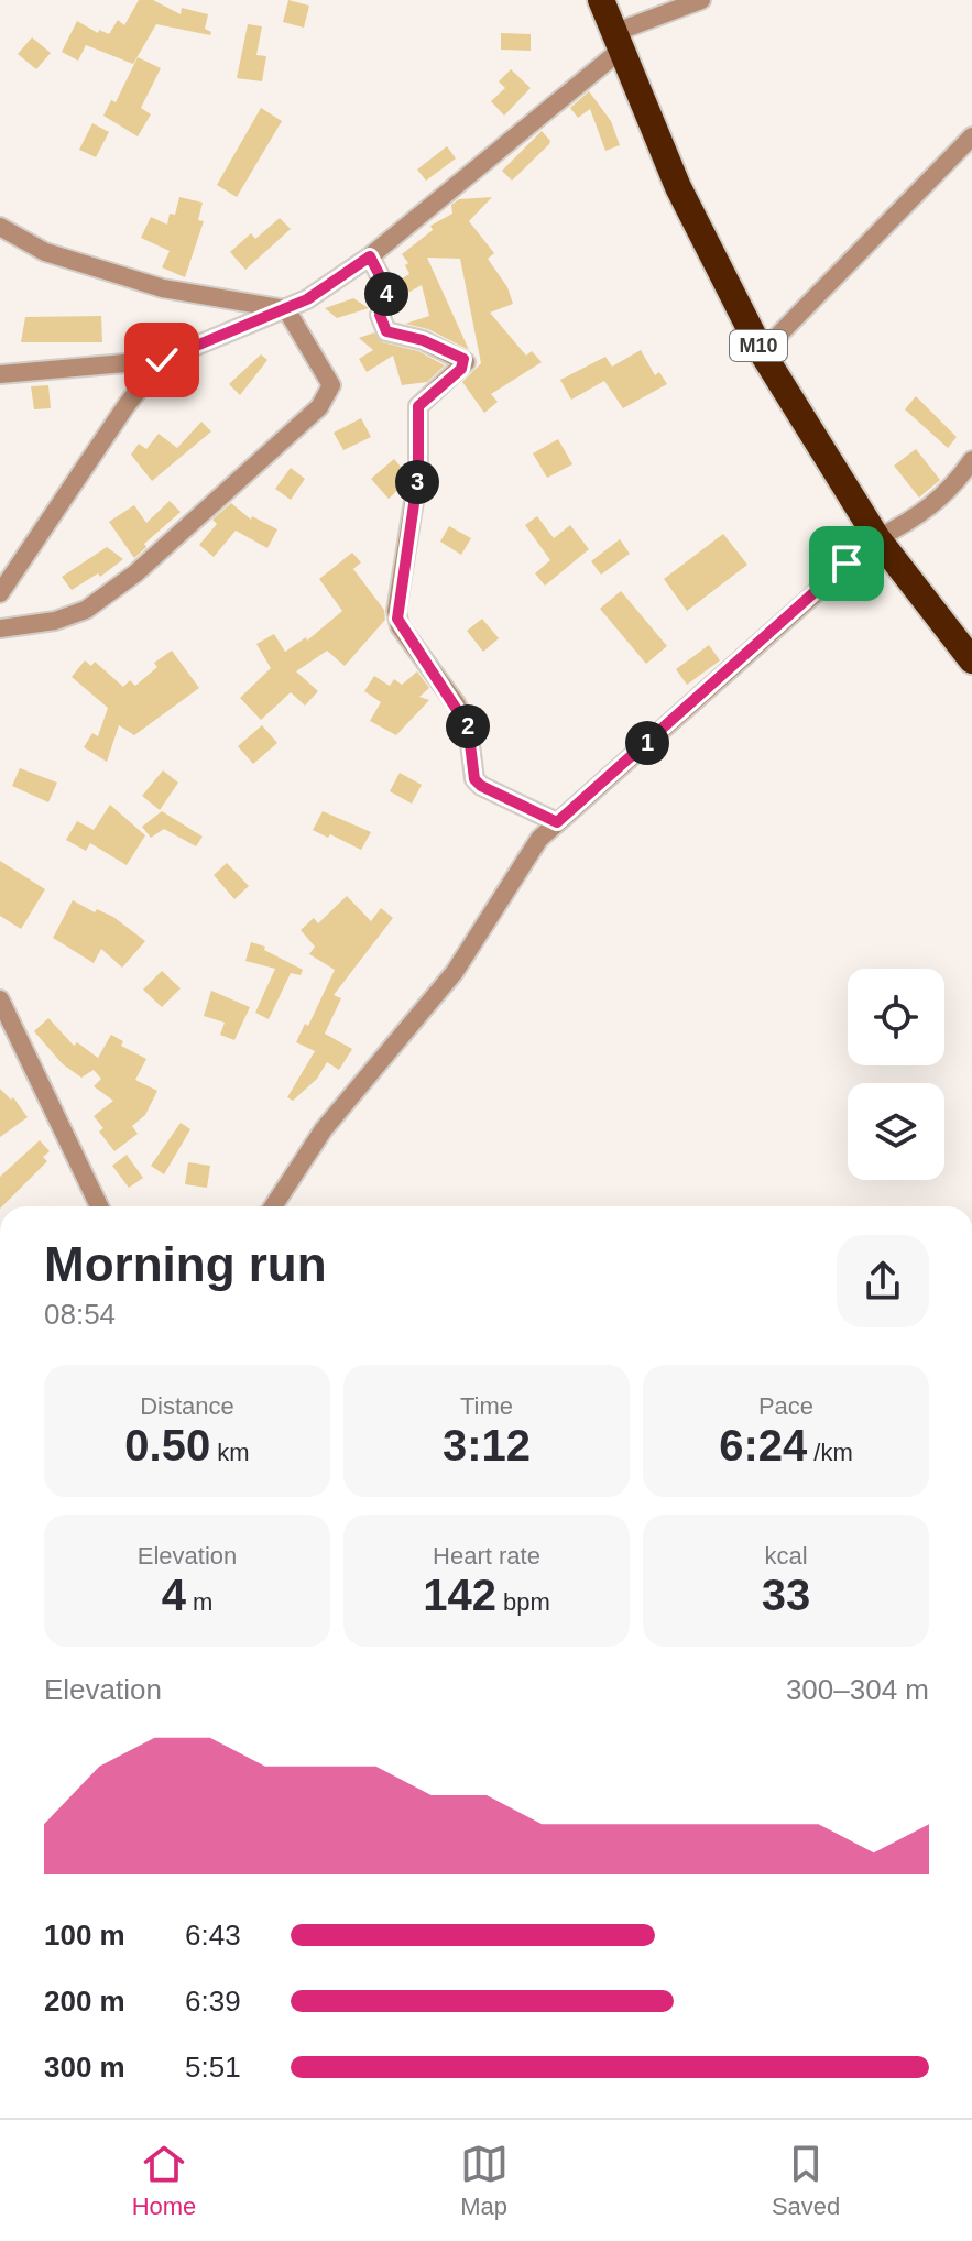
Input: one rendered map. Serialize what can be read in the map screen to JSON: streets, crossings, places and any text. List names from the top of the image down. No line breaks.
{"streets":{"highway":["M10"]},"page":{"pins":["4","3","2","1"],"heading":["Morning run","08:54"],"stats":[["Distance","0.50 km"],["Time","3:12"],["Pace","6:24 /km"],["Elevation","4 m"],["Heart rate","142 bpm"],["kcal","33"]],"chart":["Elevation","300–304 m"],"list":[{"name":"100 m","note":"6:43"},{"name":"200 m","note":"6:39"},{"name":"300 m","note":"5:51"}],"tabs":["Home","Map","Saved"]}}
